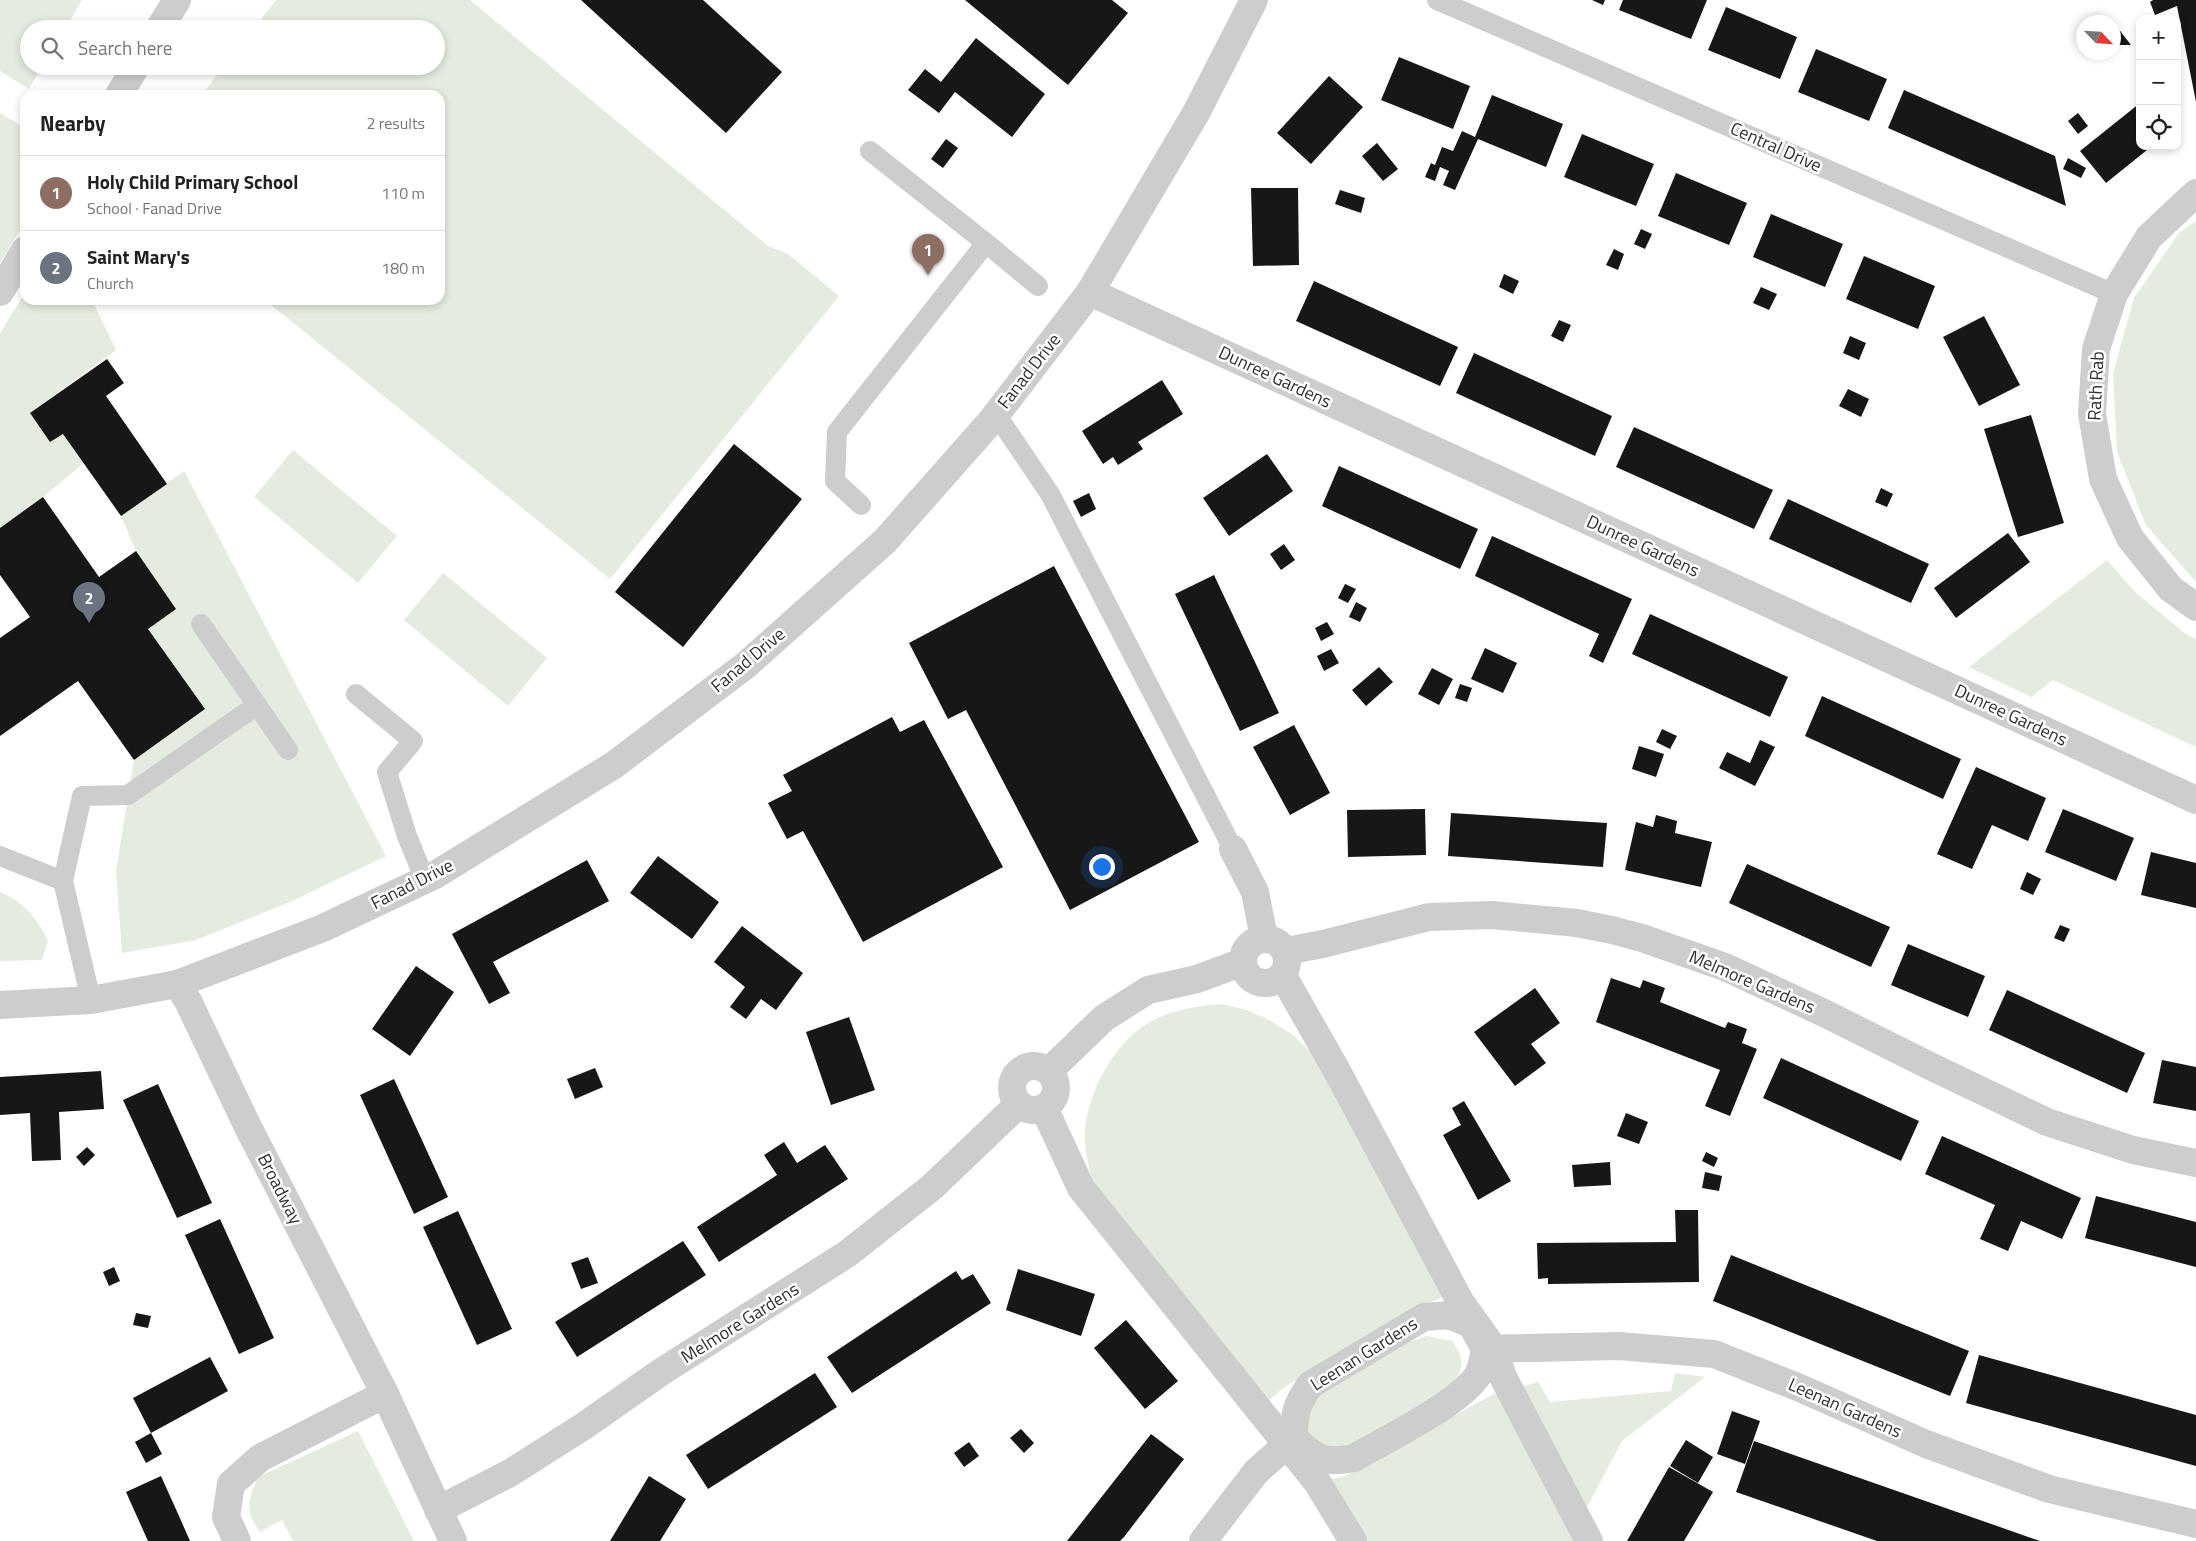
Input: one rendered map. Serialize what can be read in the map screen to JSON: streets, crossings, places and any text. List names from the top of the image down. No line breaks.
{"streets":{"street":["Fanad Drive","Dunree Gardens","Rath Rab","Melmore Gardens","Broadway","Leenan Gardens"],"lane":["Central Drive"]},"crossings":[["Central Drive","Rath Rab"],["Fanad Drive","Dunree Gardens"],["Fanad Drive","Broadway"],["Melmore Gardens","Broadway"]],"north":"bottom right","page":{"map_buttons":["+","−"],"search":"Search here","heading":["Nearby","2 results"],"list":[{"mark":"1","name":"Holy Child Primary School","note":"School · Fanad Drive","value":"110 m"},{"mark":"2","name":"Saint Mary's","note":"Church","value":"180 m"}],"pins":["1","2"]}}
